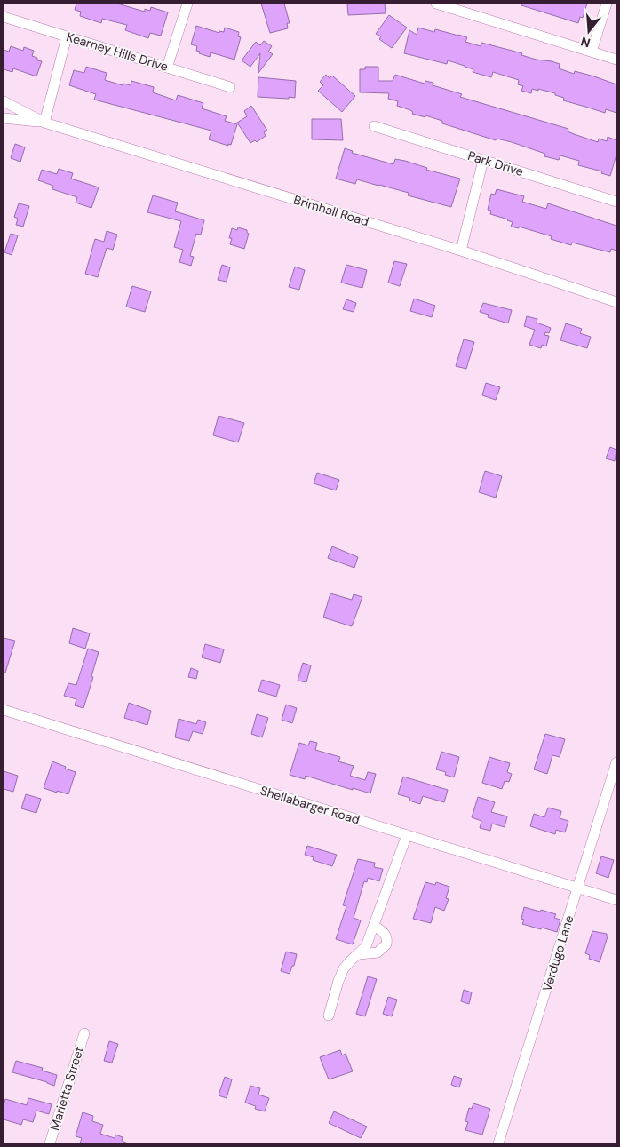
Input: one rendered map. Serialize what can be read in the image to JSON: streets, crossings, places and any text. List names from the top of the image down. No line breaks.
{"streets":{"street":["Kearney Hills Drive","Park Drive","Brimhall Road","Shellabarger Road","Verdugo Lane","Marietta Street"]},"crossings":[["Shellabarger Road","Verdugo Lane"]],"north":"bottom"}
